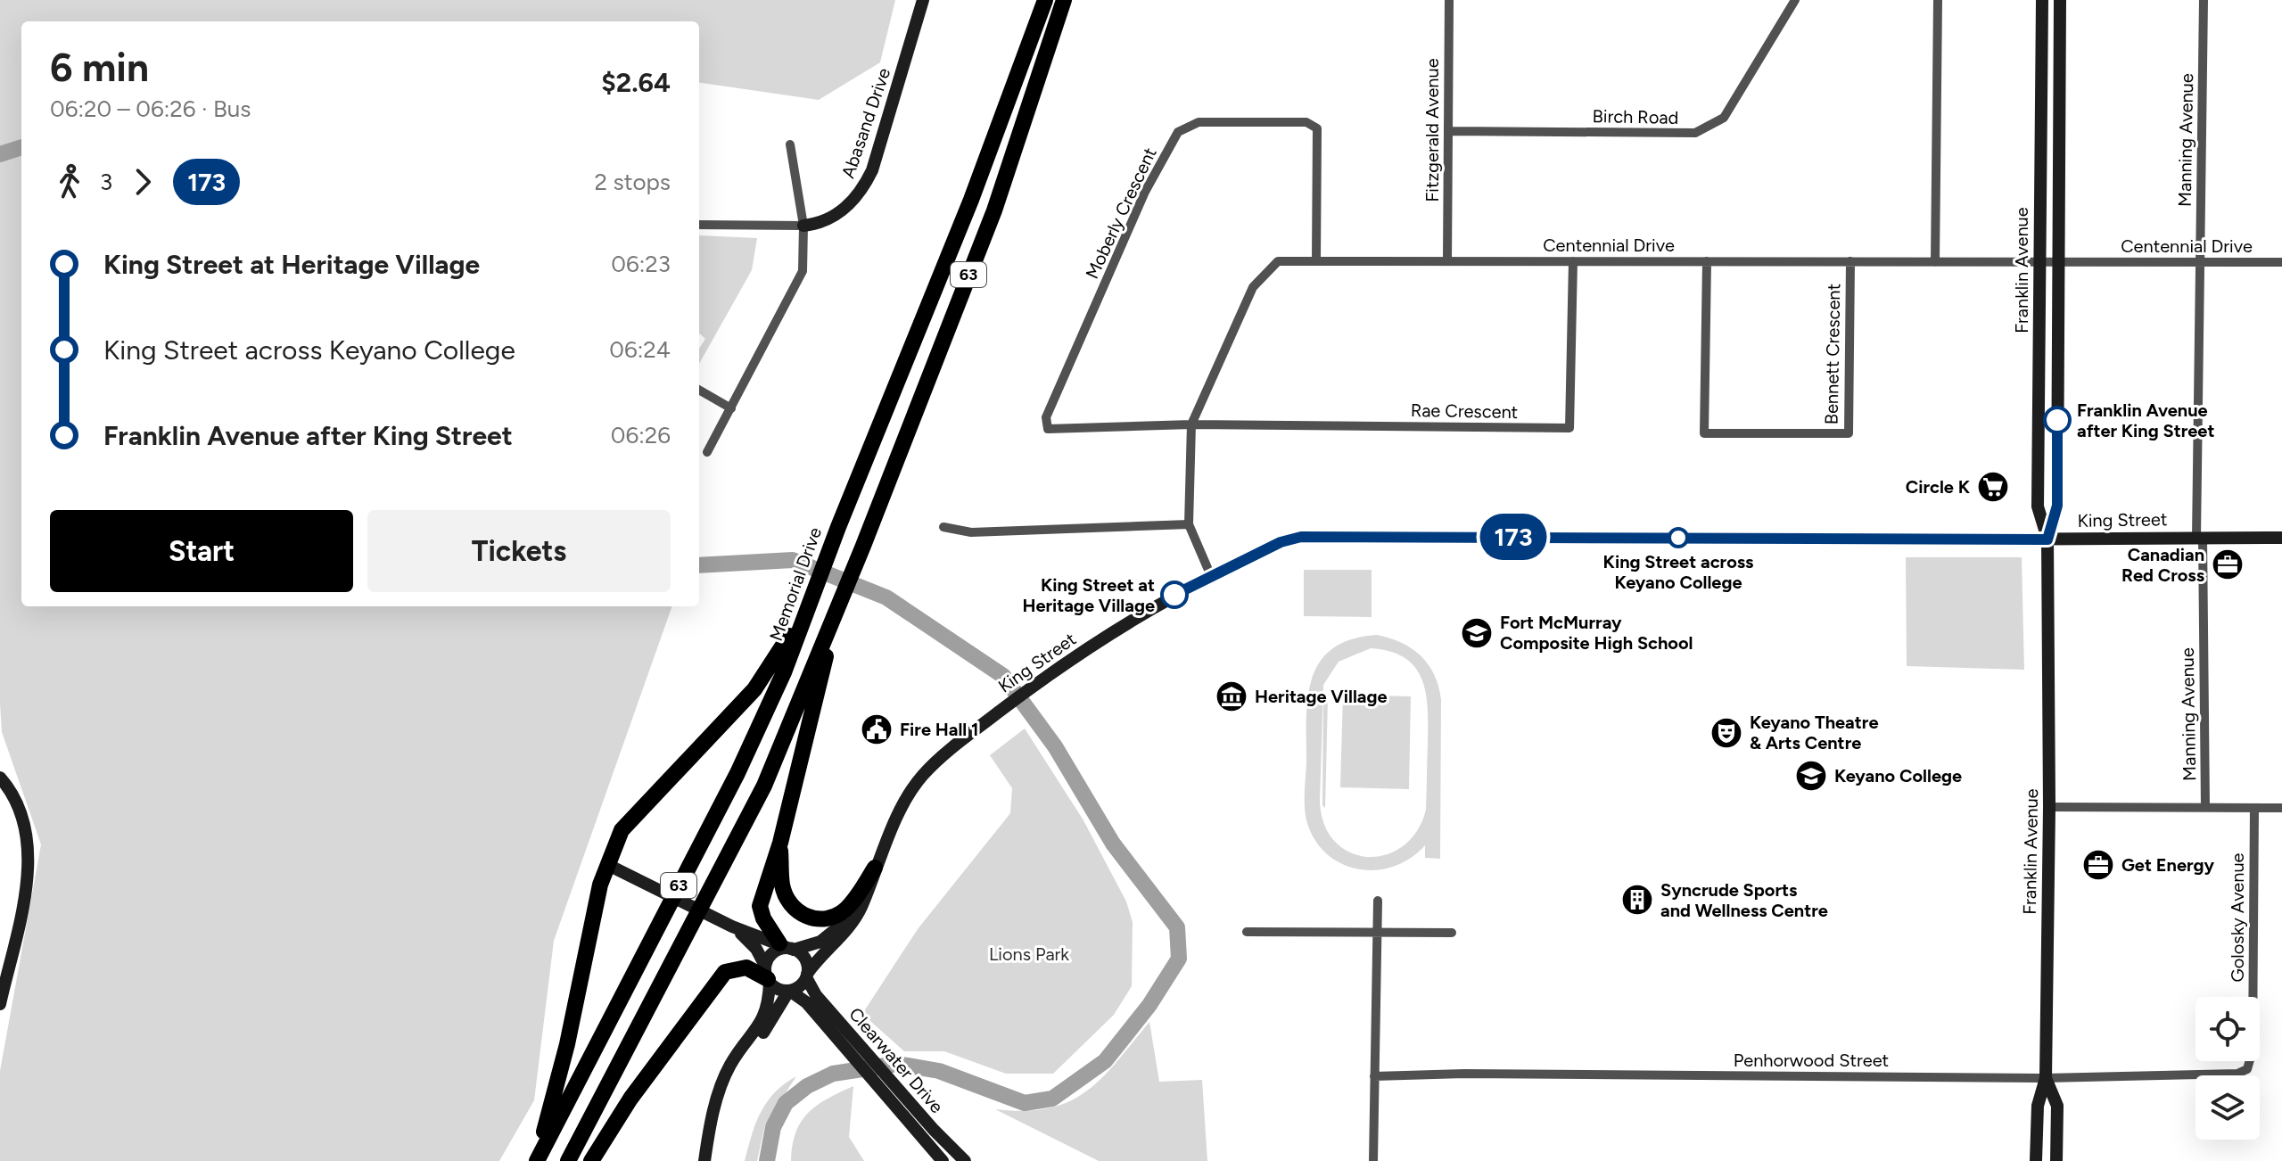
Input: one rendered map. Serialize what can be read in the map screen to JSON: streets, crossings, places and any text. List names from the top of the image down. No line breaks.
{"streets":{"highway":["63","Memorial Drive"],"main road":["Abasand Drive","Franklin Avenue","King Street","Clearwater Drive"],"street":["Birch Road","Fitzgerald Avenue","Manning Avenue","Moberly Crescent","Centennial Drive","Bennett Crescent","Rae Crescent","Golosky Avenue","Penhorwood Street"]},"crossings":[["Birch Road","Fitzgerald Avenue"],["Fitzgerald Avenue","Centennial Drive"],["Manning Avenue","Centennial Drive"],["Manning Avenue","King Street"],["Moberly Crescent","Centennial Drive"],["Moberly Crescent","Rae Crescent"],["Centennial Drive","Franklin Avenue"],["Centennial Drive","Bennett Crescent"],["Centennial Drive","Rae Crescent"],["Centennial Drive","King Street"],["Franklin Avenue","King Street"],["Franklin Avenue","Penhorwood Street"],["King Street","Clearwater Drive"],["Golosky Avenue","Penhorwood Street"]],"parks":["Lions Park"],"places":{"other":["Franklin Avenue after King Street","King Street across Keyano College","King Street at Heritage Village"],"supermarket":["Circle K"],"office":["Canadian Red Cross","Get Energy"],"school or university":["Fort McMurray Composite High School","Keyano College"],"museum":["Heritage Village"],"public building":["Fire Hall 1"],"theatre":["Keyano Theatre & Arts Centre"],"building":["Syncrude Sports and Wellness Centre"]},"lines":["bus line 173"],"page":{"on_map":"173","heading":["6 min","06:20 – 06:26 · Bus","$2.64"],"legs":["3","173","2 stops"],"list":[{"name":"King Street at Heritage Village","value":"06:23"},{"name":"King Street across Keyano College","value":"06:24"},{"name":"Franklin Avenue after King Street","value":"06:26"}],"buttons":["Start","Tickets"]}}
